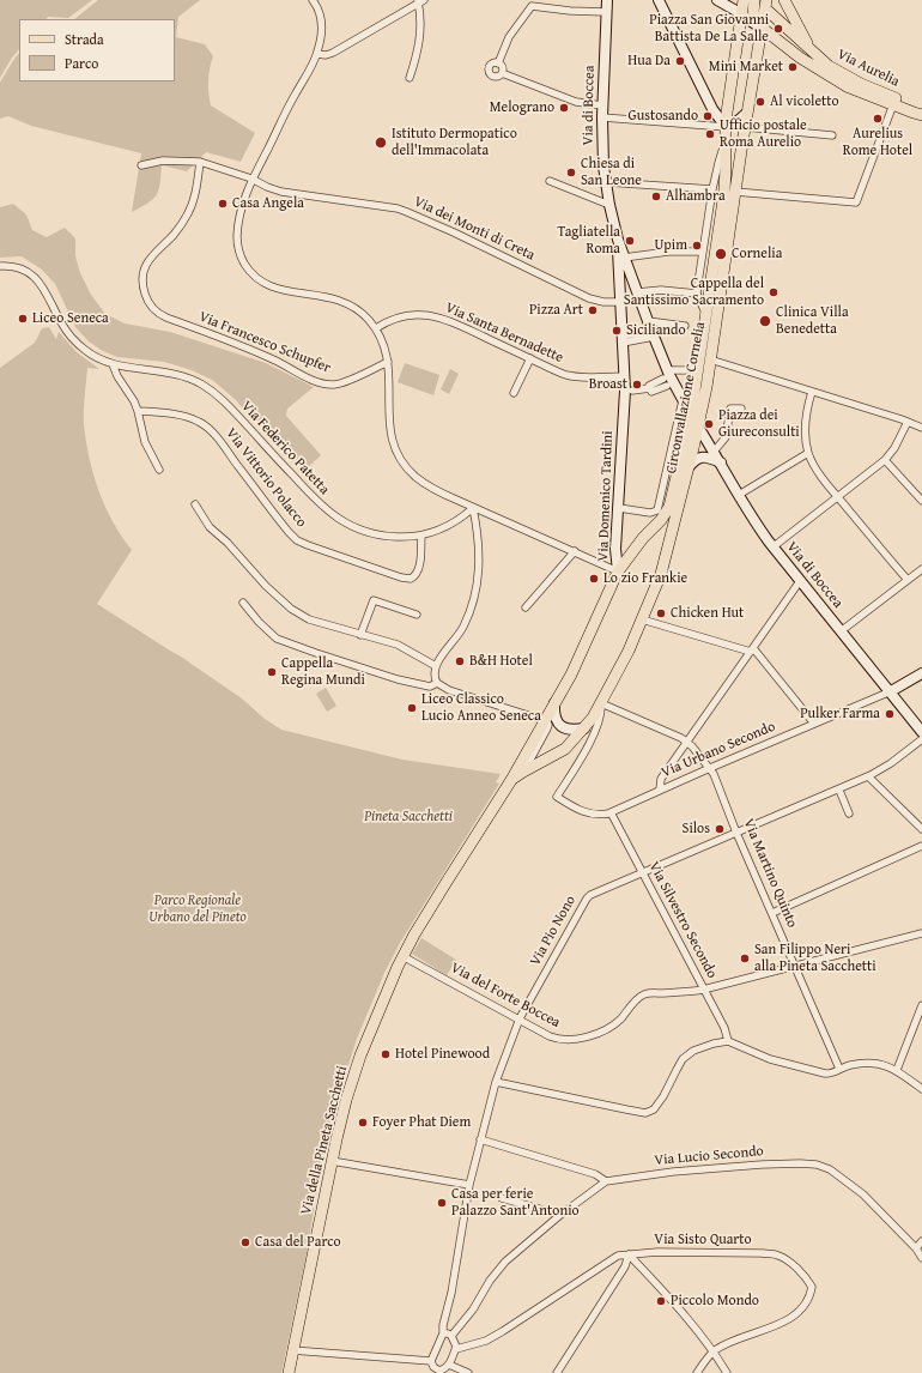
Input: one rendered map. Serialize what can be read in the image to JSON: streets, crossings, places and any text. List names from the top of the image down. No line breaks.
{"streets":{"main road":["Via Aurelia","Circonvallazione Cornelia","Via Domenico Tardini","Via della Pineta Sacchetti"],"street":["Via di Boccea","Via dei Monti di Creta","Via Santa Bernadette","Via Francesco Schupfer","Via Federico Patetta","Via Vittorio Polacco","Via Urbano Secondo","Via Martino Quinto","Via Silvestro Secondo","Via Pio Nono","Via del Forte Boccea","Via Lucio Secondo","Via Sisto Quarto"]},"crossings":[["Via Aurelia","Circonvallazione Cornelia"],["Via di Boccea","Circonvallazione Cornelia"],["Via di Boccea","Via Domenico Tardini"],["Via di Boccea","Via Urbano Secondo"],["Via dei Monti di Creta","Via Domenico Tardini"],["Via Santa Bernadette","Via Domenico Tardini"],["Circonvallazione Cornelia","Via Domenico Tardini"],["Circonvallazione Cornelia","Via Urbano Secondo"],["Circonvallazione Cornelia","Via della Pineta Sacchetti"],["Via Federico Patetta","Via Vittorio Polacco"],["Via Domenico Tardini","Via della Pineta Sacchetti"],["Via Urbano Secondo","Via Martino Quinto"],["Via Urbano Secondo","Via Silvestro Secondo"],["Via Martino Quinto","Via Pio Nono"],["Via Martino Quinto","Via del Forte Boccea"],["Via Silvestro Secondo","Via Pio Nono"],["Via Silvestro Secondo","Via del Forte Boccea"],["Via Pio Nono","Via del Forte Boccea"],["Via del Forte Boccea","Via della Pineta Sacchetti"]],"parks":["Pineta Sacchetti","Parco Regionale Urbano del Pineto"],"places":["Piazza San Giovanni Battista De La Salle","Hua Da","Mini Market","Al vicoletto","Melograno","Gustosando","Aurelius Rome Hotel","Ufficio postale Roma Aurelio","Istituto Dermopatico dell'Immacolata","Chiesa di San Leone","Alhambra","Casa Angela","Tagliatella Roma","Upim","Cornelia","Cappella del Santissimo Sacramento","Pizza Art","Liceo Seneca","Clinica Villa Benedetta","Siciliando","Broast","Piazza dei Giureconsulti","Lo zio Frankie","Chicken Hut","B&H Hotel","Cappella Regina Mundi","Liceo Classico Lucio Anneo Seneca","Pulker Farma","Silos","San Filippo Neri alla Pineta Sacchetti","Hotel Pinewood","Foyer Phat Diem","Casa per ferie Palazzo Sant'Antonio","Casa del Parco","Piccolo Mondo"],"legend":["Strada","Parco"]}
